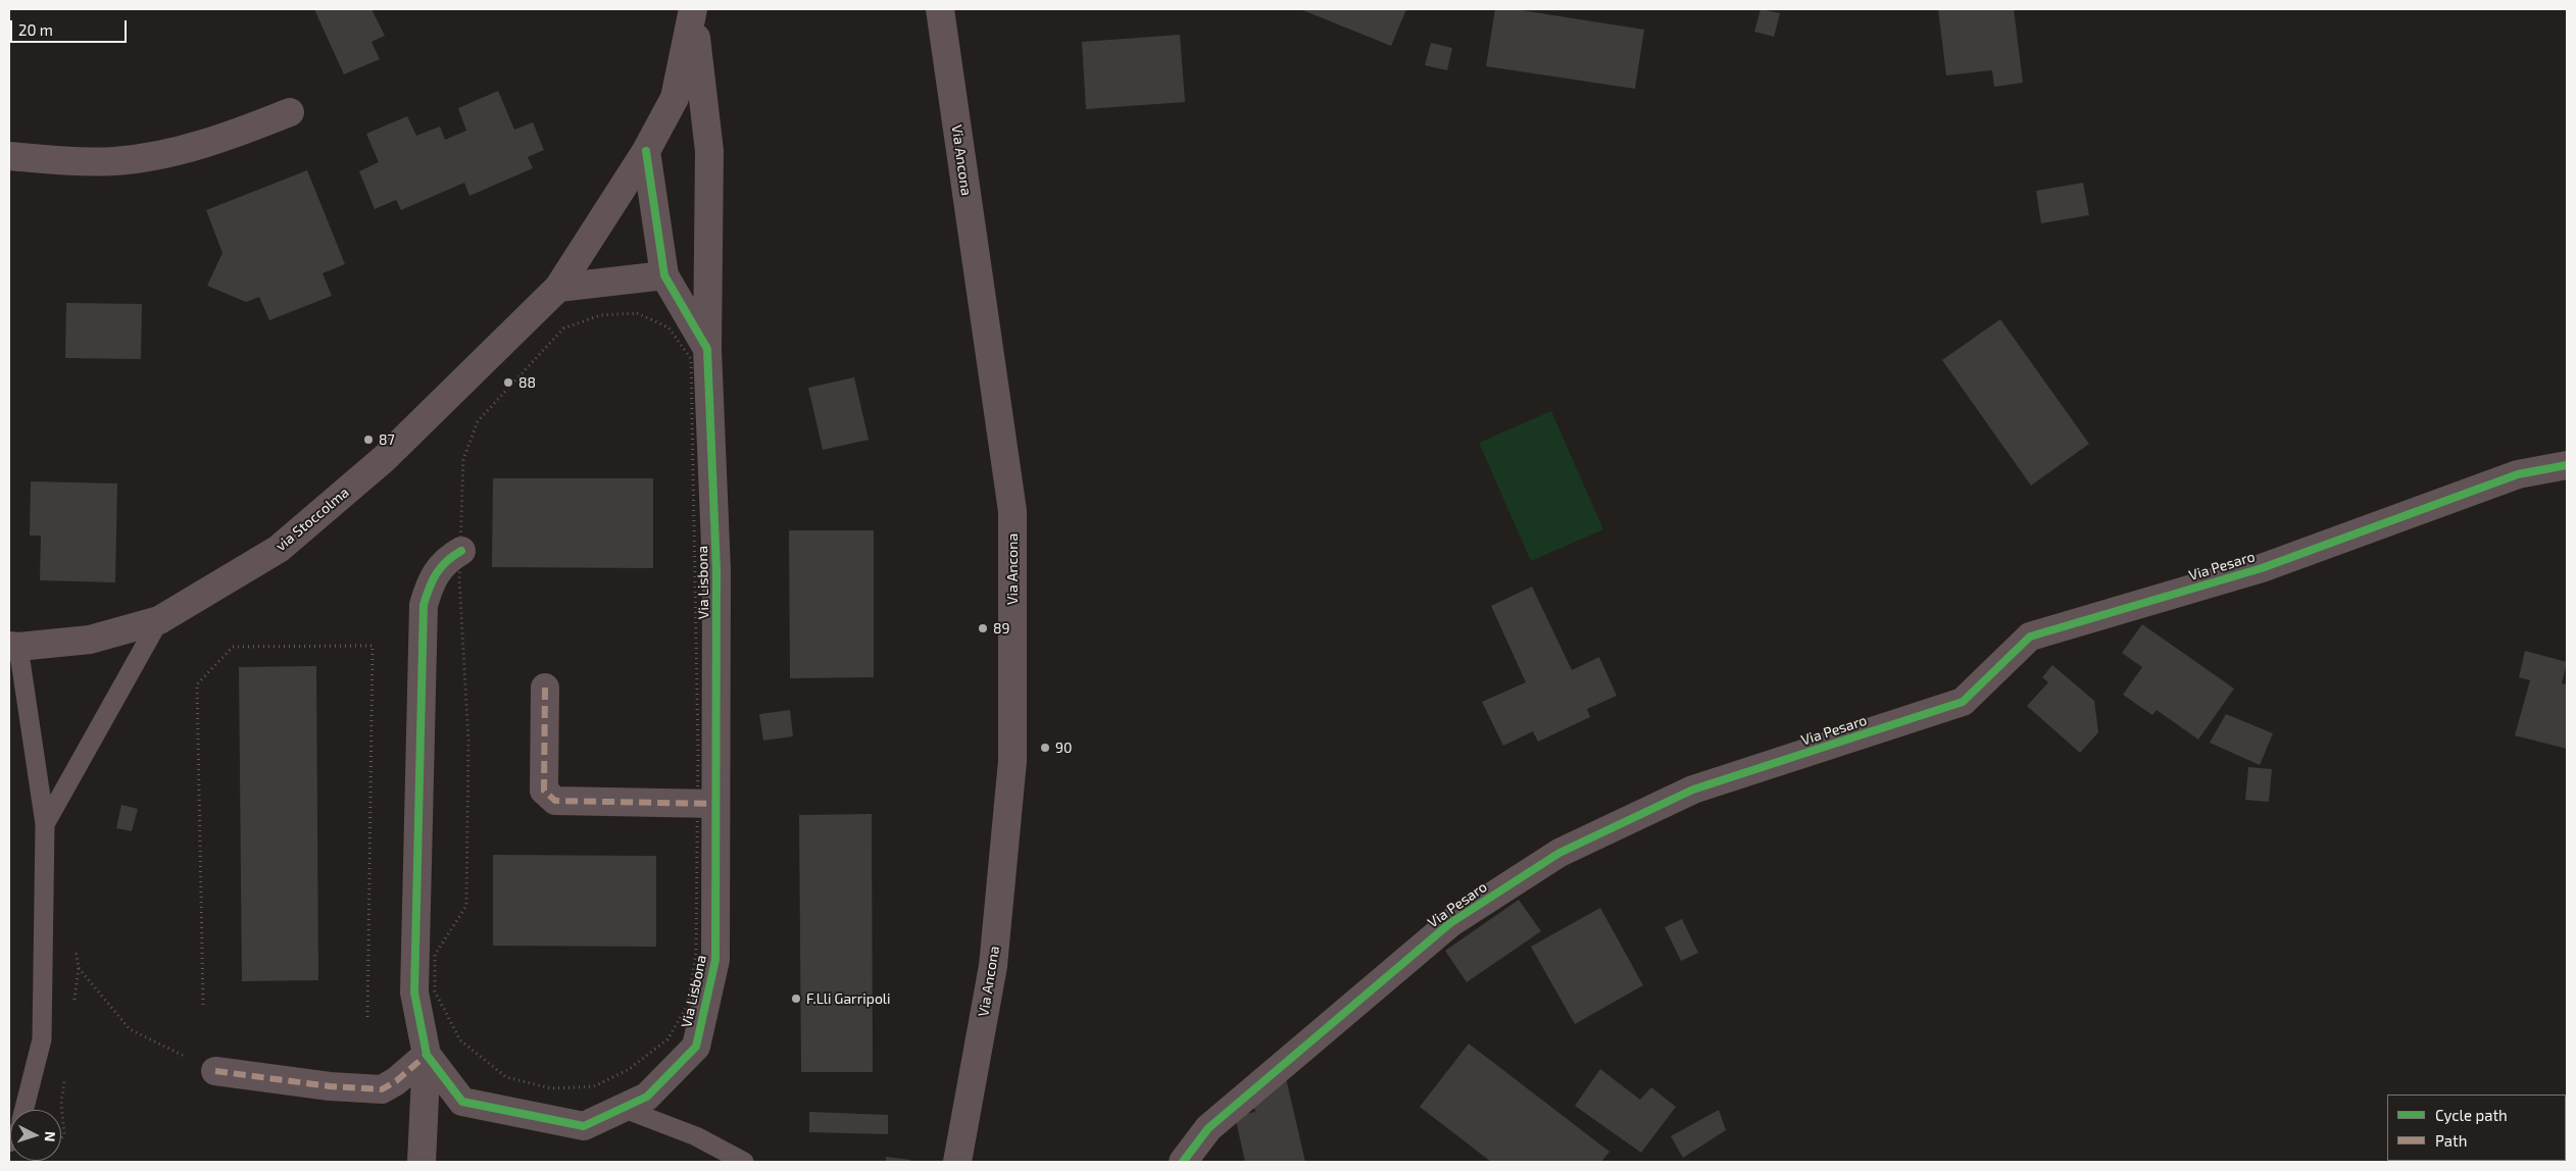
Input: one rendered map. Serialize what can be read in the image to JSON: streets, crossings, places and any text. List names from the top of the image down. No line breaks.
{"streets":{"street":["Via Ancona","via Stoccolma","Via Pesaro","Via Lisbona"]},"places":["88","87","89","90","F.Lli Garripoli"],"legend":["Cycle path","Path"],"scale_bar":"20 m","north":"right"}
